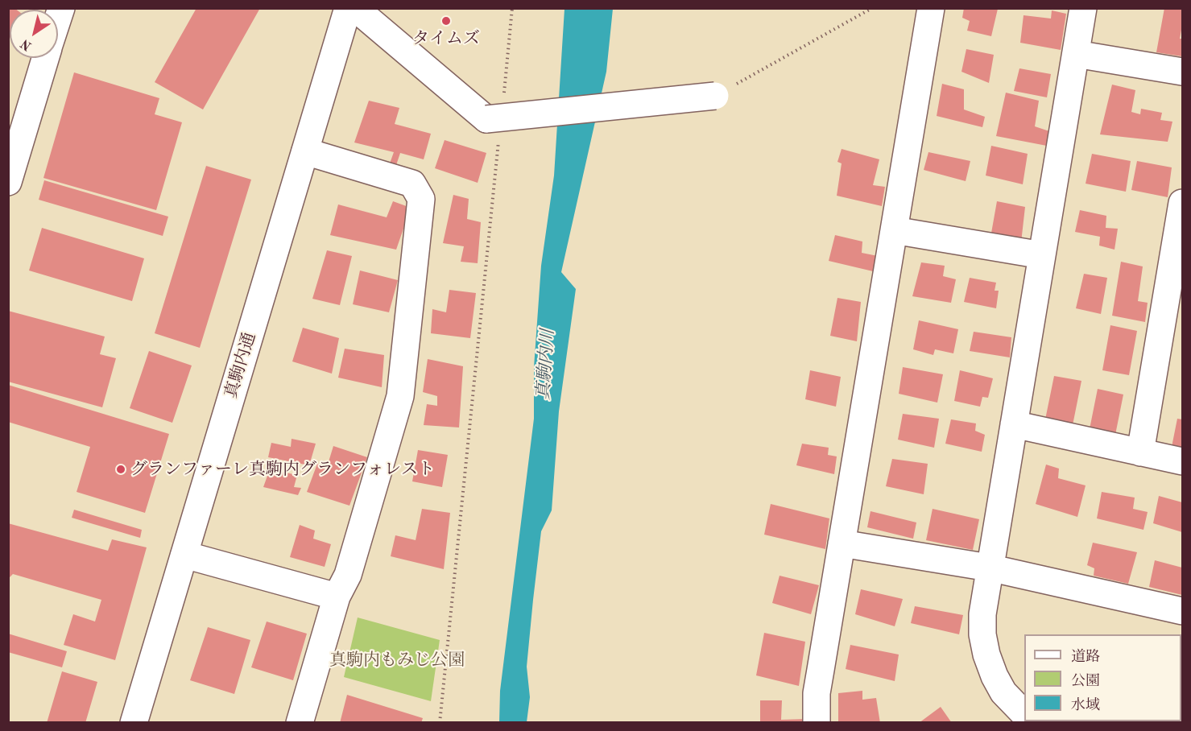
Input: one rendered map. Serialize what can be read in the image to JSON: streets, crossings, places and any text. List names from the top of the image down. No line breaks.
{"streets":{"main road":["真駒内通"]},"water":["真駒内川"],"parks":["真駒内もみじ公園"],"places":["タイムズ","グランファーレ真駒内グランフォレスト"],"legend":["道路","公園","水域"],"north":"bottom left"}
